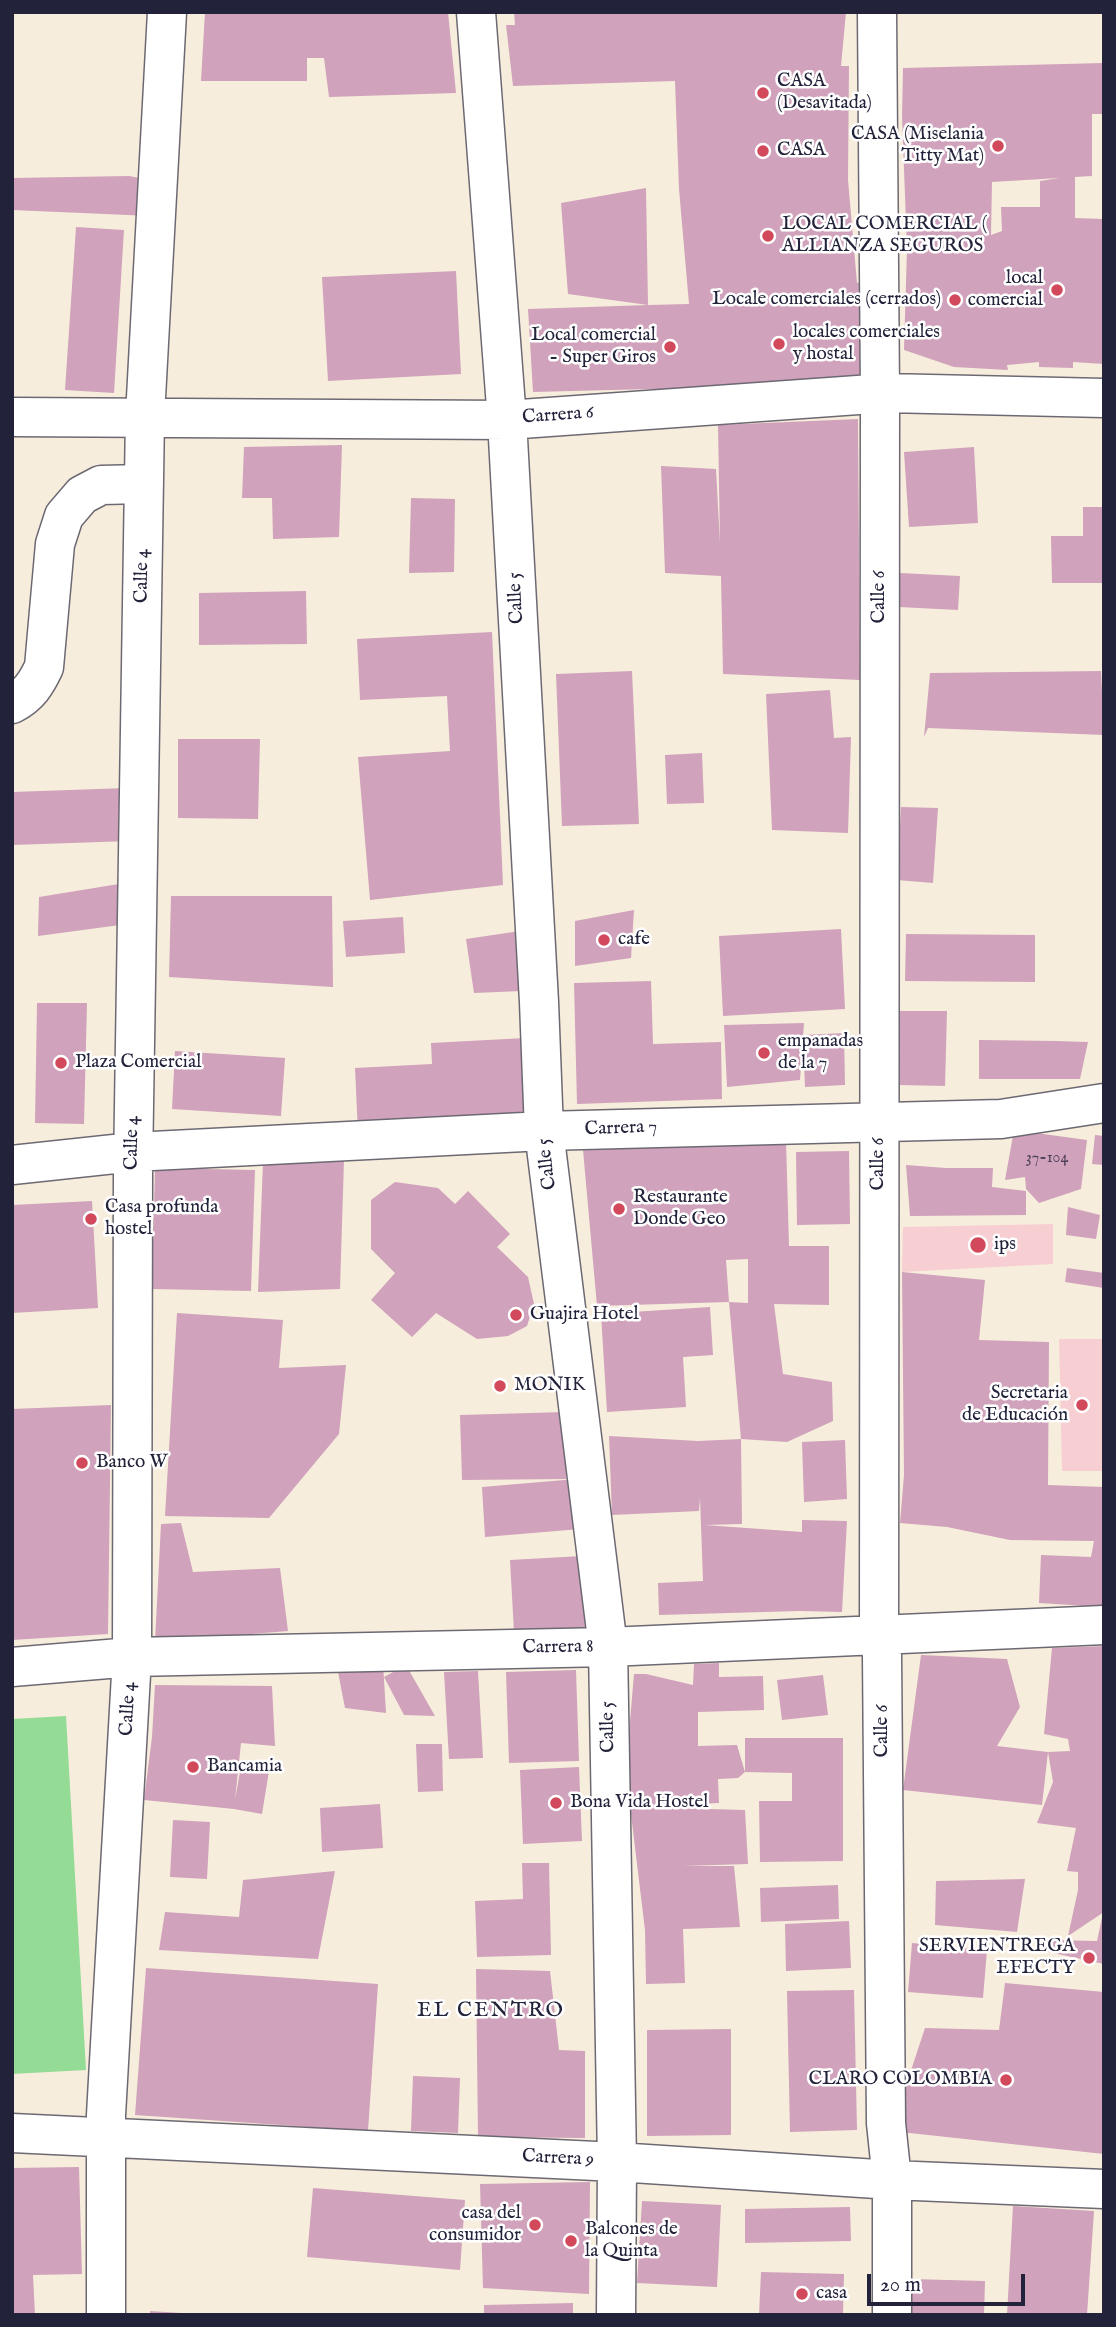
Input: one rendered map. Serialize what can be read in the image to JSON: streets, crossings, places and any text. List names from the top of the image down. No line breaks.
{"streets":{"street":["Carrera 6","Calle 4","Calle 6","Calle 5","Carrera 7","Carrera 8","Carrera 9"]},"crossings":[["Carrera 6","Calle 4"],["Carrera 6","Calle 6"],["Carrera 6","Calle 5"],["Calle 4","Carrera 7"],["Calle 4","Carrera 8"],["Calle 4","Carrera 9"],["Calle 6","Carrera 7"],["Calle 6","Carrera 8"],["Calle 6","Carrera 9"],["Calle 5","Carrera 7"],["Calle 5","Carrera 8"],["Calle 5","Carrera 9"]],"districts":["EL CENTRO"],"places":["CASA (Desavitada)","CASA (Miselania Titty Mat)","CASA","LOCAL COMERCIAL ( ALLIANZA SEGUROS","local comercial","Locale comerciales (cerrados)","locales comerciales y hostal","Local comercial - Super Giros","cafe","empanadas de la 7","Plaza Comercial","Restaurante Donde Geo","Casa profunda hostel","ips","Guajira Hotel","MONIK","Secretaria de Educación","Banco W","Bancamia","Bona Vida Hostel","SERVIENTREGA EFECTY","CLARO COLOMBIA","casa del consumidor","Balcones de la Quinta","casa"],"house_numbers":["37-104"],"scale_bar":"20 m"}
